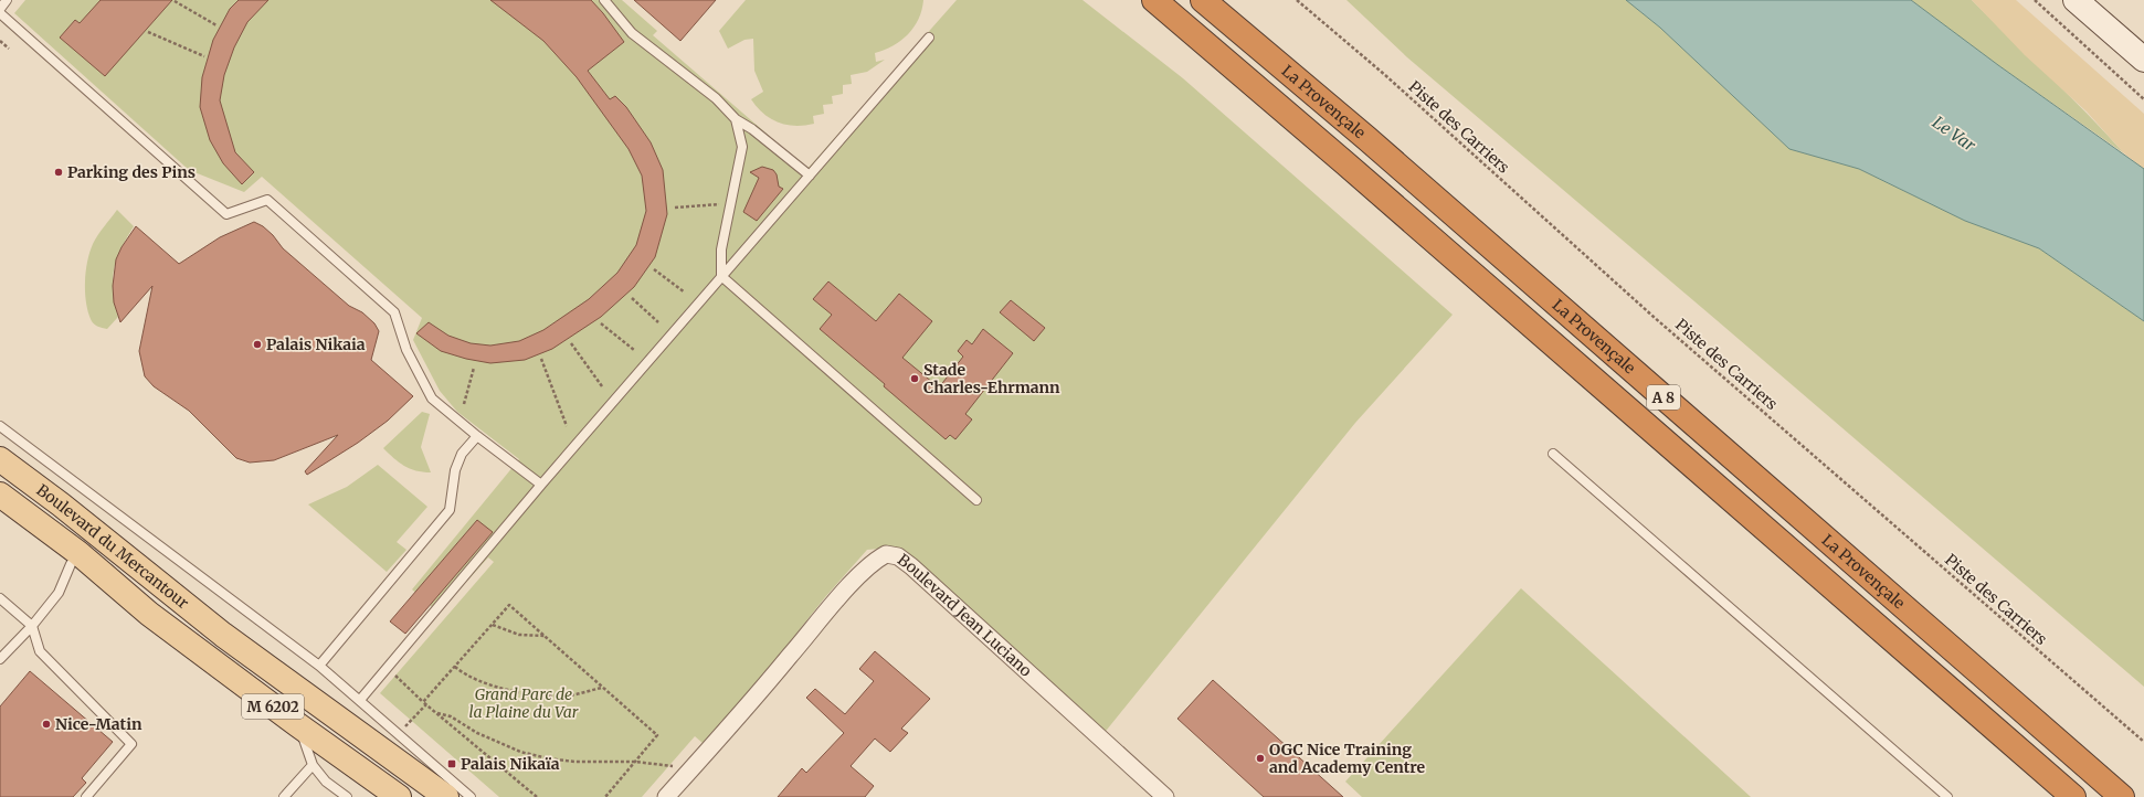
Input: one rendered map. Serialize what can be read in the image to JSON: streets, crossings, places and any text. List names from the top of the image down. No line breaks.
{"streets":{"highway":["La Provençale","A 8"],"main road":["Boulevard du Mercantour","M 6202"],"street":["Boulevard Jean Luciano"],"path":["Piste des Carriers"]},"water":["Le Var"],"parks":["Grand Parc de la Plaine du Var"],"places":{"other":["Parking des Pins","Palais Nikaia","Stade Charles-Ehrmann","Nice-Matin","OGC Nice Training and Academy Centre"],"transit":["Palais Nikaïa"]}}
